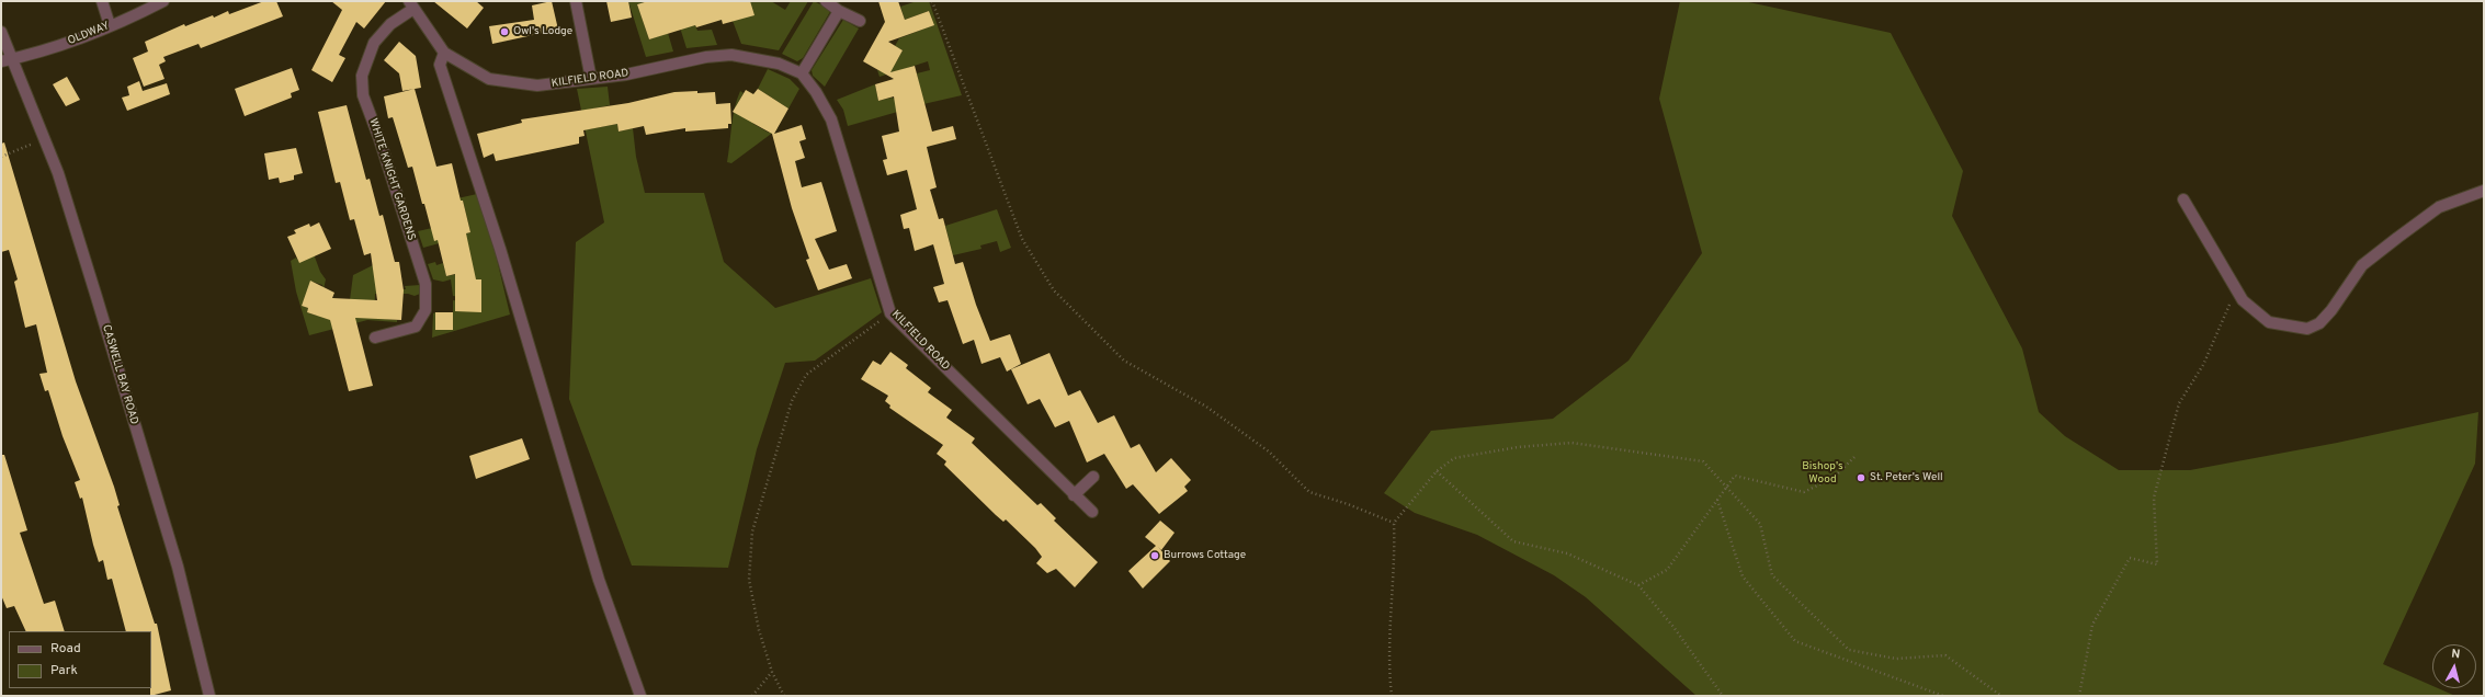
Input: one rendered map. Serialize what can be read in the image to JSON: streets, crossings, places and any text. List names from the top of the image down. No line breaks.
{"streets":{"street":["OLDWAY","KILFIELD ROAD","WHITE KNIGHT GARDENS","CASWELL BAY ROAD"]},"crossings":[["OLDWAY","CASWELL BAY ROAD"],["KILFIELD ROAD","WHITE KNIGHT GARDENS"]],"parks":["Bishop's Wood"],"places":["Owl's Lodge","St. Peter's Well","Burrows Cottage"],"legend":["Road","Park"],"north":"top"}
